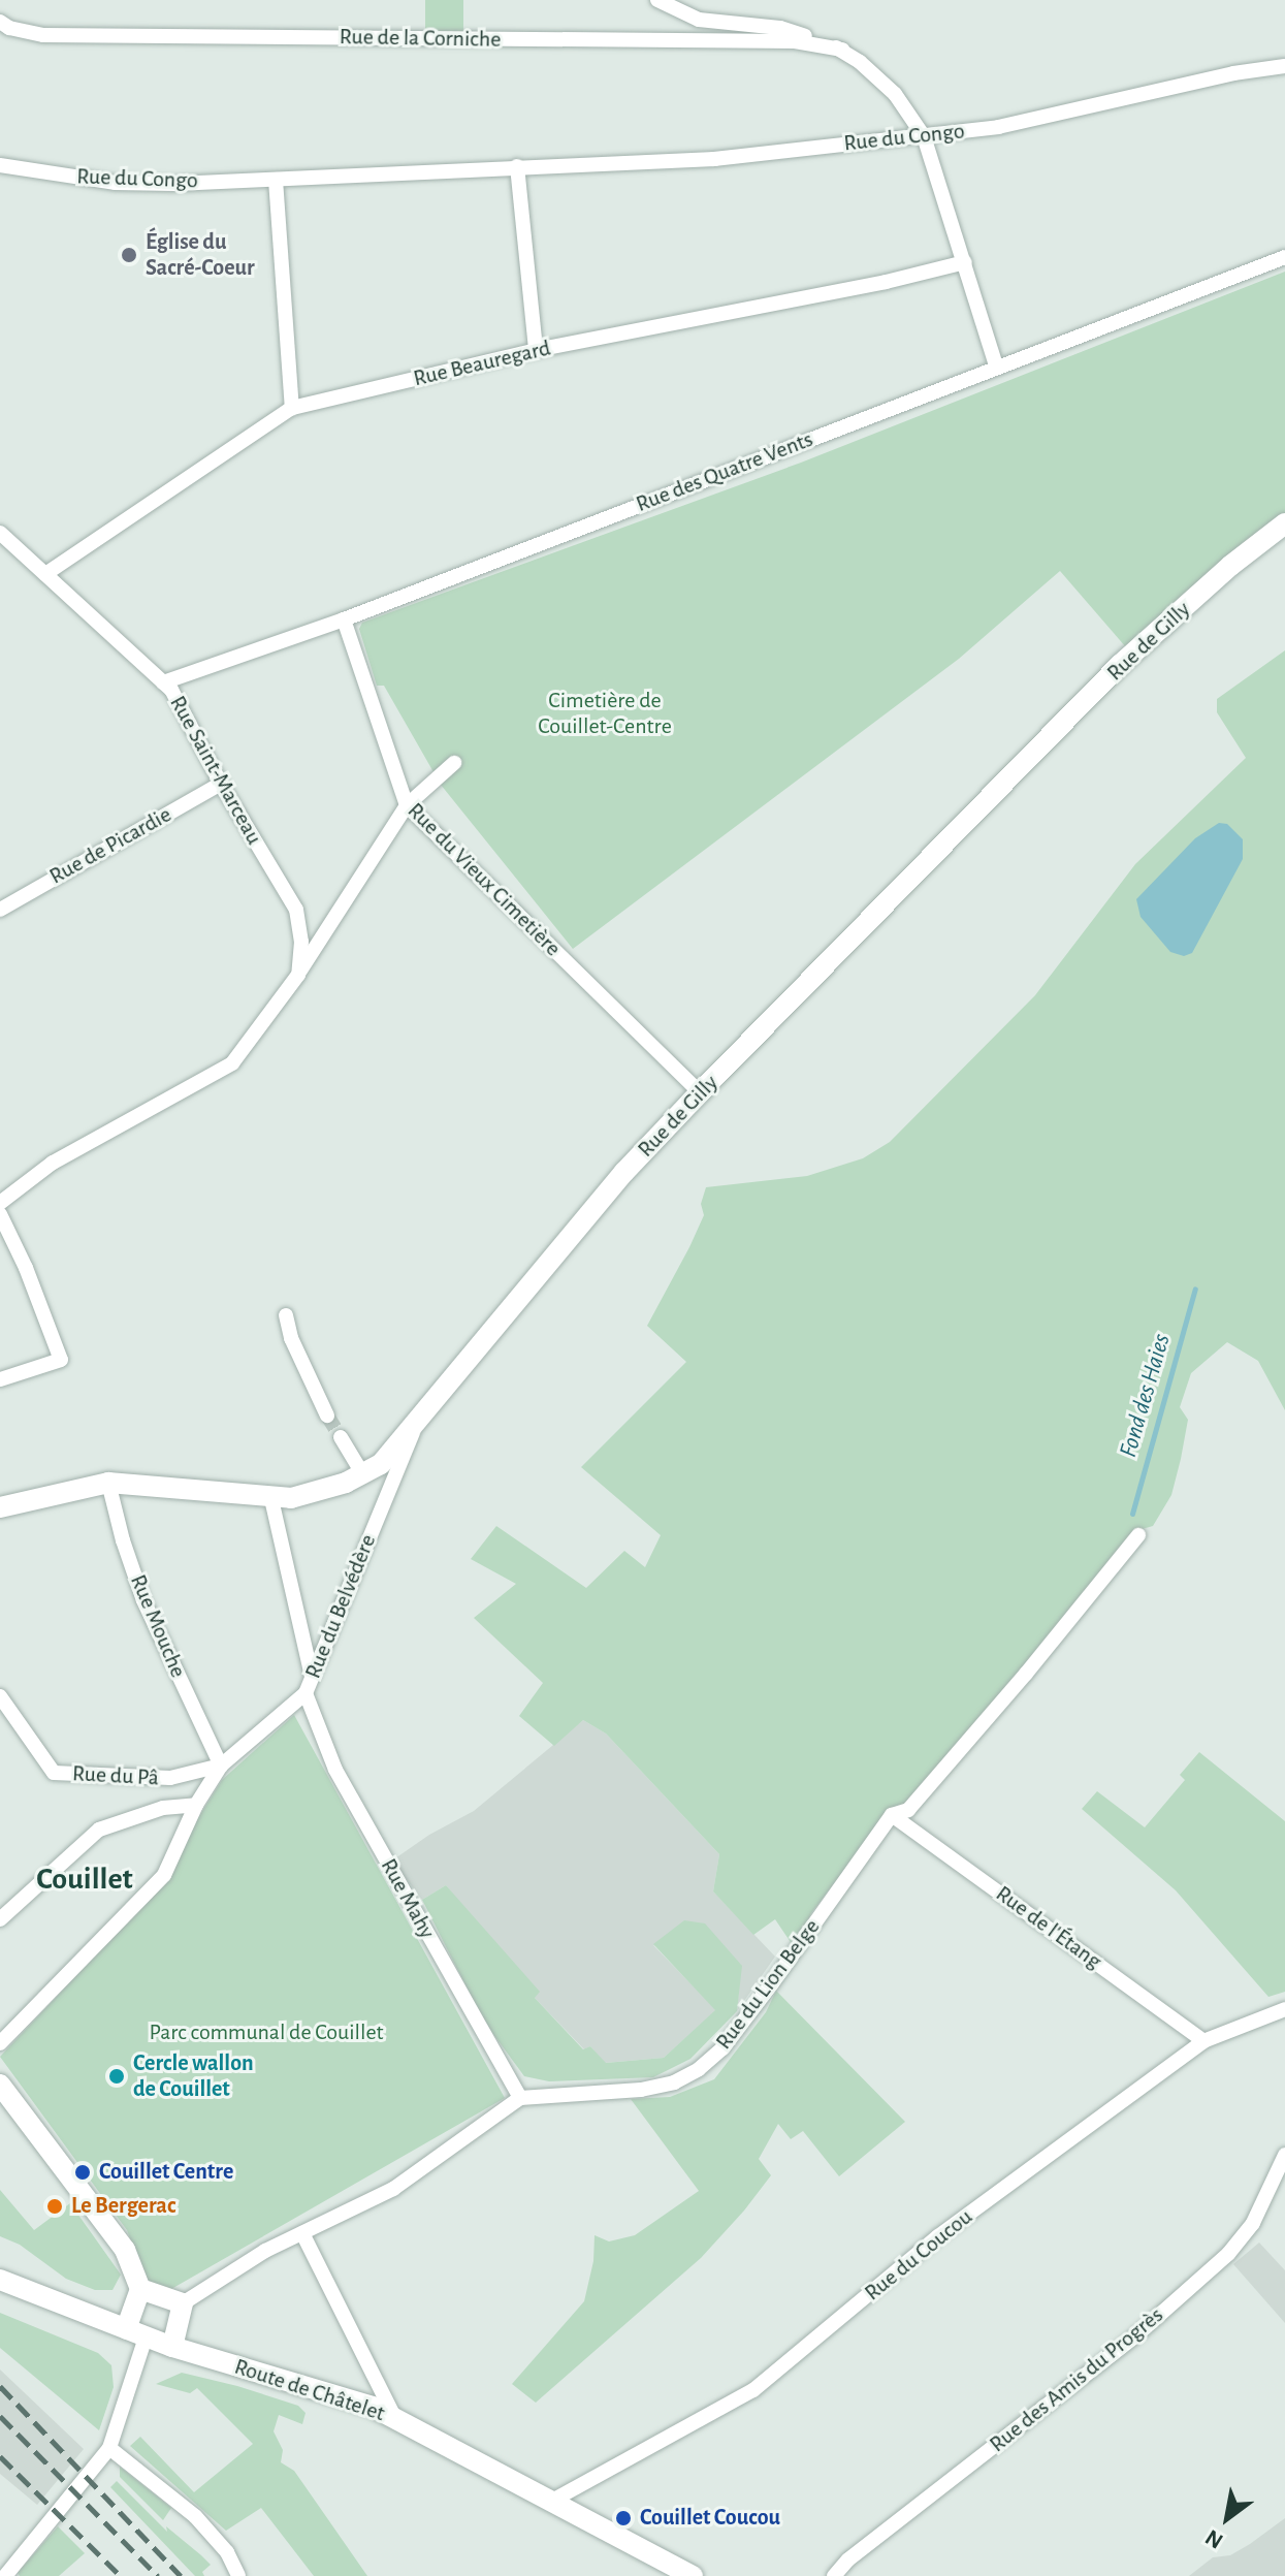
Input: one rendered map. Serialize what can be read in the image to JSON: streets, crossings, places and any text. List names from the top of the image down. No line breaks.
{"streets":{"main road":["Rue de Gilly","Route de Châtelet"],"street":["Rue de la Corniche","Rue du Congo","Rue Beauregard","Rue des Quatre Vents","Rue Saint-Marceau","Rue de Picardie","Rue du Vieux Cimetière","Rue du Belvédère","Rue Mouche","Rue du Pâ","Rue Mahy","Rue de l'Étang","Rue du Lion Belge","Rue du Coucou","Rue des Amis du Progrès"]},"crossings":[["Rue Beauregard","Rue Saint-Marceau"],["Rue des Quatre Vents","Rue Saint-Marceau"],["Rue des Quatre Vents","Rue du Vieux Cimetière"],["Rue de Gilly","Rue du Vieux Cimetière"],["Rue de Gilly","Rue du Belvédère"],["Rue de Gilly","Rue Mouche"],["Rue Saint-Marceau","Rue de Picardie"],["Rue du Belvédère","Rue Mouche"],["Rue du Belvédère","Rue du Pâ"],["Rue du Belvédère","Rue Mahy"],["Rue Mouche","Rue du Pâ"],["Rue Mahy","Rue du Lion Belge"],["Rue de l'Étang","Rue du Lion Belge"],["Rue de l'Étang","Rue du Coucou"],["Rue du Coucou","Route de Châtelet"]],"districts":["Couillet"],"water":["Fond des Haies"],"parks":["Cimetière de Couillet-Centre","Parc communal de Couillet"],"places":["Église du Sacré-Coeur","Cercle wallon de Couillet","Couillet Centre","Le Bergerac","Couillet Coucou"],"north":"bottom left"}
